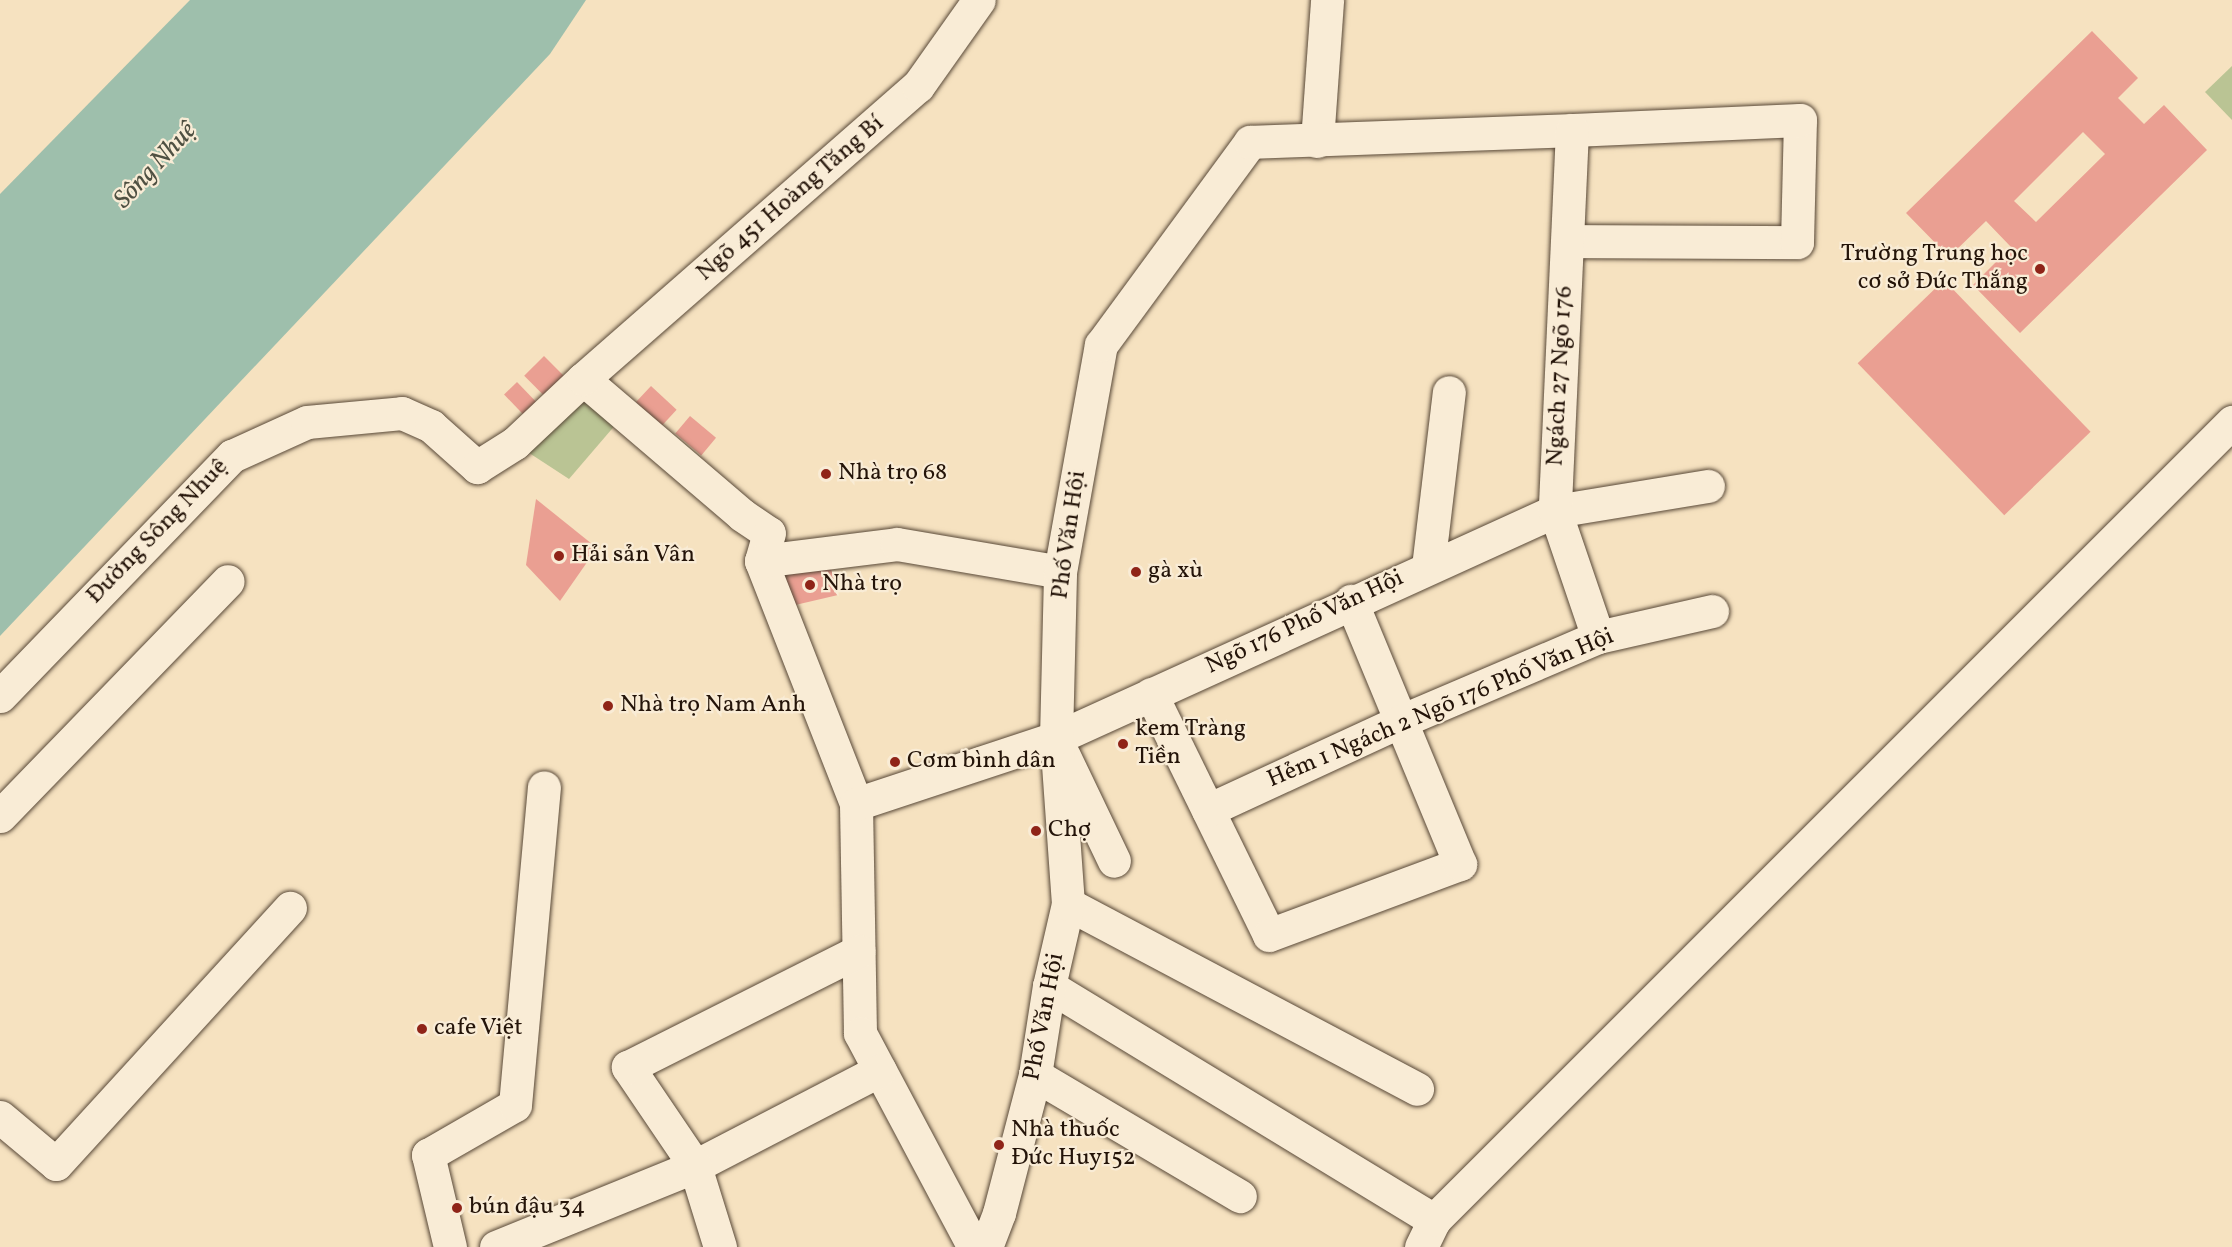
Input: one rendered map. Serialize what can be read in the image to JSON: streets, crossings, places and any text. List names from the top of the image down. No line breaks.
{"streets":{"street":["Ngõ 451 Hoàng Tăng Bí","Ngách 27 Ngõ 176","Đường Sông Nhuệ","Phố Văn Hội","Ngõ 176 Phố Văn Hội","Hẻm 1 Ngách 2 Ngõ 176 Phố Văn Hội"]},"crossings":[["Ngõ 451 Hoàng Tăng Bí","Đường Sông Nhuệ"],["Ngách 27 Ngõ 176","Ngõ 176 Phố Văn Hội"],["Phố Văn Hội","Ngõ 176 Phố Văn Hội"]],"water":["Sông Nhuệ"],"places":["Trường Trung học cơ sở Đức Thắng","Nhà trọ 68","Hải sản Vân","gà xù","Nhà trọ","Nhà trọ Nam Anh","kem Tràng Tiền","Cơm bình dân","Chợ","cafe Việt","Nhà thuốc Đức Huy152","bún đậu 34"]}
